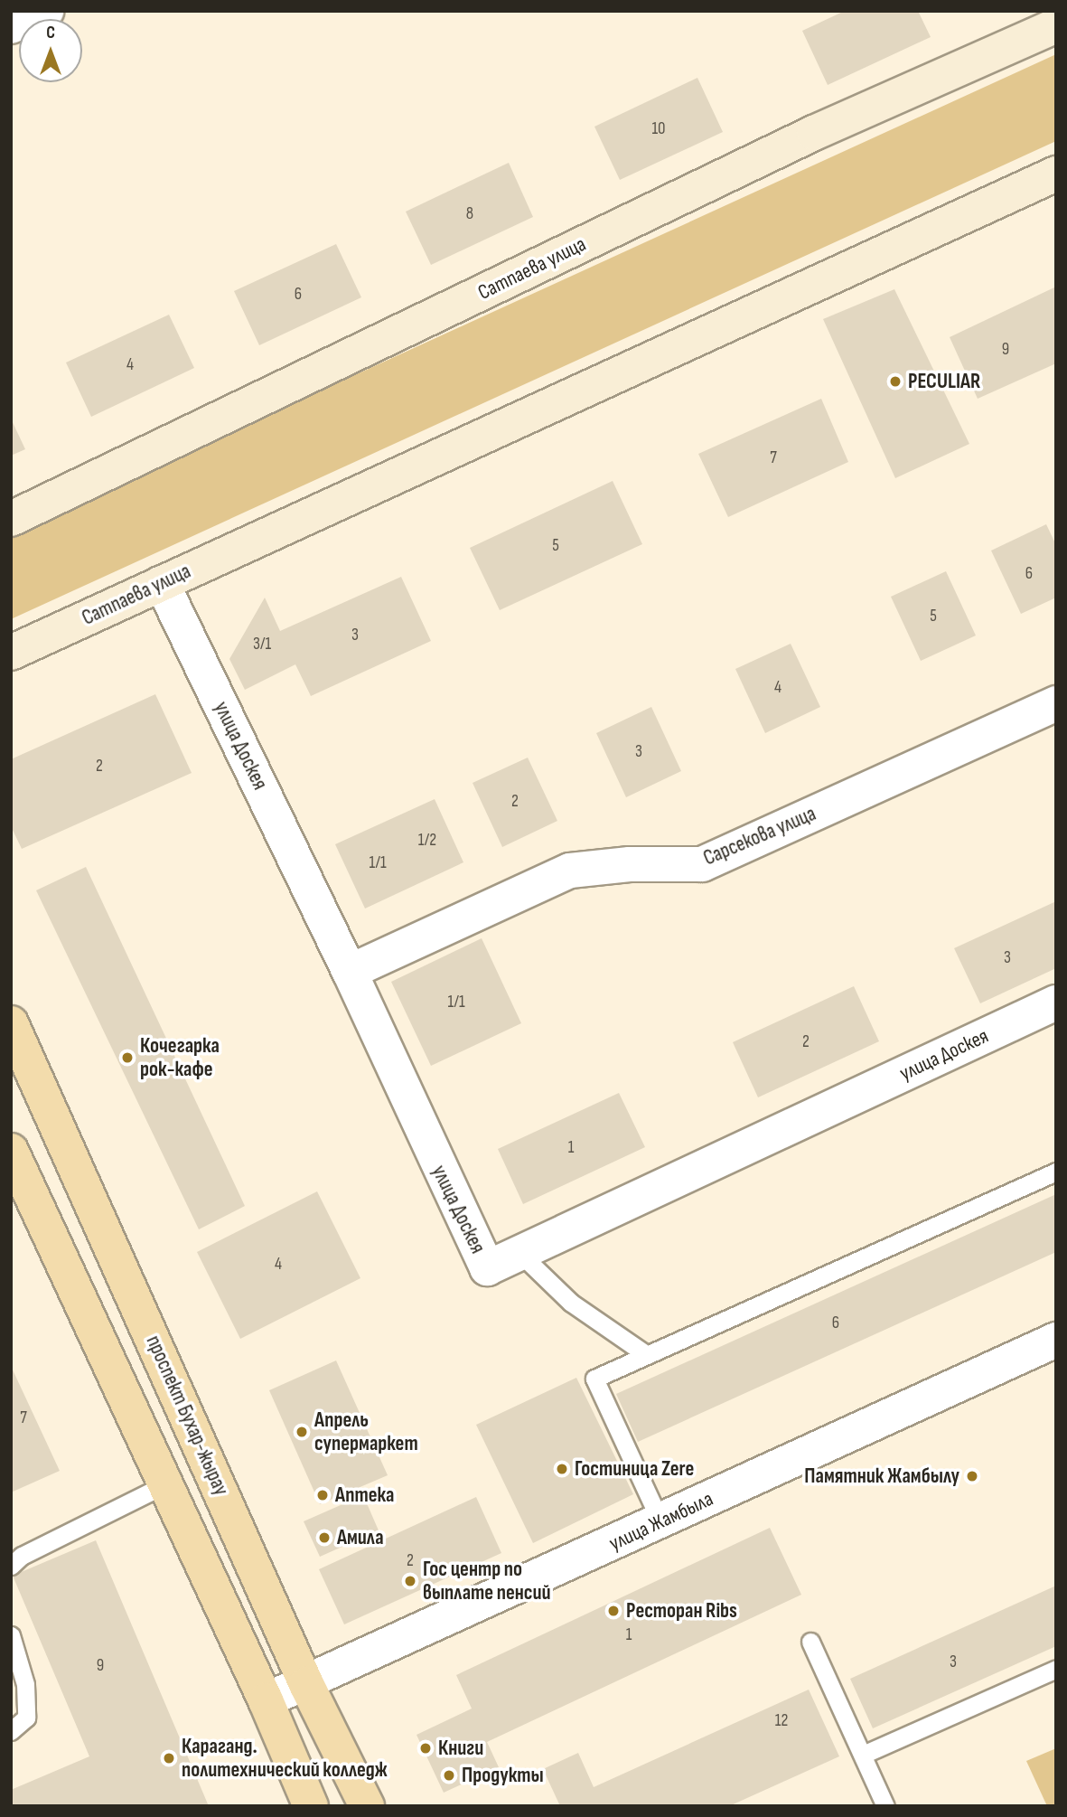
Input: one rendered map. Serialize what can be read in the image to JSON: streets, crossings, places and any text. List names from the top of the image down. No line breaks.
{"streets":{"main road":["Сатпаева улица","проспект Бухар-жырау"],"street":["улица Доскея","Сарсекова улица","улица Жамбыла"]},"crossings":[["Сатпаева улица","улица Доскея"],["улица Доскея","Сарсекова улица"],["проспект Бухар-жырау","улица Жамбыла"]],"places":["PECULIAR","Кочегарка рок-кафе","Апрель супермаркет","Гостиница Zere","Памятник Жамбылу","Аптека","Амила","Гос центр по выплате пенсий","Ресторан Ribs","Книги","Караганд. политехнический колледж","Продукты"],"house_numbers":["10","8","6","9","4","7","5","6","5","3","3/1","4","3","2","2","1/2","1/1","3","1/1","2","1","4","6","7","2","1","3","9","12"],"north":"top"}
